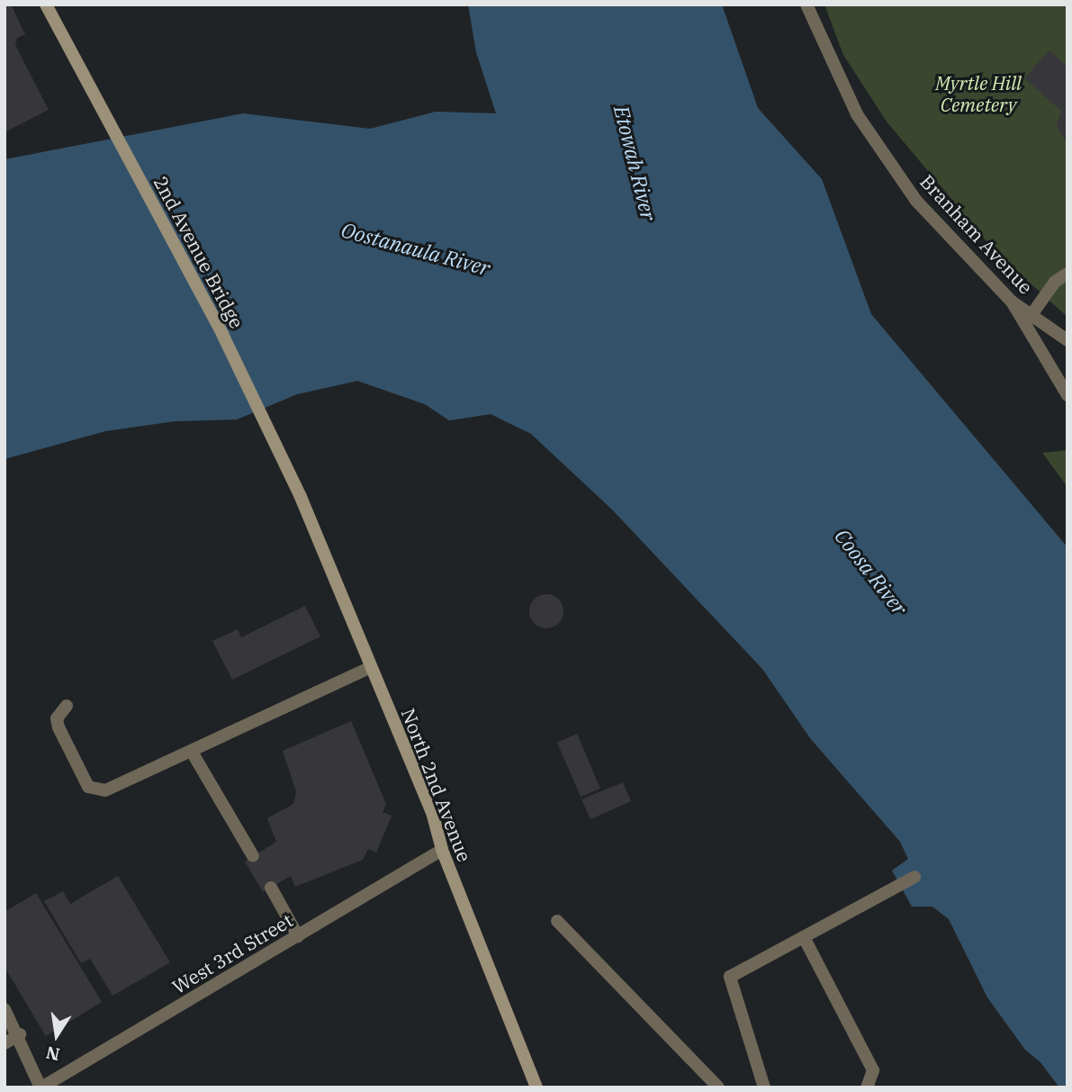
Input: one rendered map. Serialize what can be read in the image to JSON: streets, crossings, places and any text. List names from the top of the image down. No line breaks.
{"streets":{"main road":["2nd Avenue Bridge","North 2nd Avenue"],"street":["Branham Avenue","West 3rd Street"]},"crossings":[["2nd Avenue Bridge","North 2nd Avenue"],["North 2nd Avenue","West 3rd Street"]],"water":["Etowah River","Oostanaula River","Coosa River"],"parks":["Myrtle Hill Cemetery"],"north":"bottom"}
